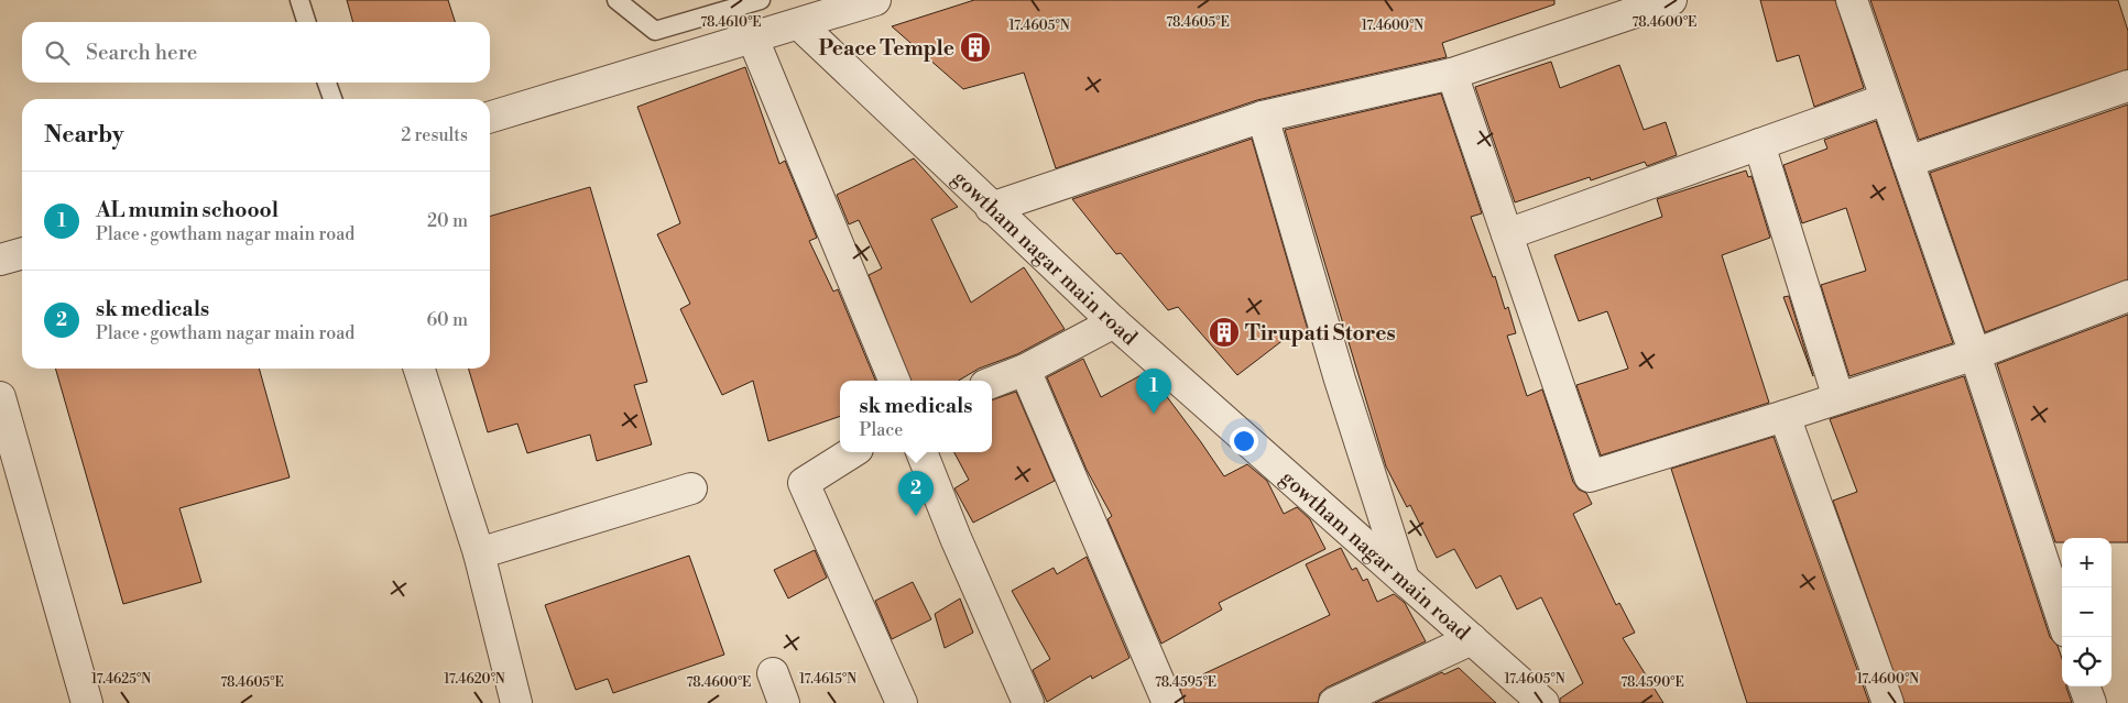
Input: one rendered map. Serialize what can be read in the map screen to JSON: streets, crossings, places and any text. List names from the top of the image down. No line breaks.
{"streets":{"street":["gowtham nagar main road"]},"places":{"building":["Peace Temple","Tirupati Stores"]},"page":{"search":"Search here","heading":["Nearby","2 results"],"list":[{"mark":"1","name":"AL mumin schoool","note":"Place · gowtham nagar main road","value":"20 m"},{"mark":"2","name":"sk medicals","note":"Place · gowtham nagar main road","value":"60 m"}],"pins":["1","2"],"popup":["sk medicals","Place"],"map_buttons":["+","−"]},"coordinates":["78.4610°E","78.4605°E","78.4600°E","17.4605°N","17.4600°N","17.4625°N","17.4620°N","17.4615°N","78.4595°E","78.4590°E"]}
